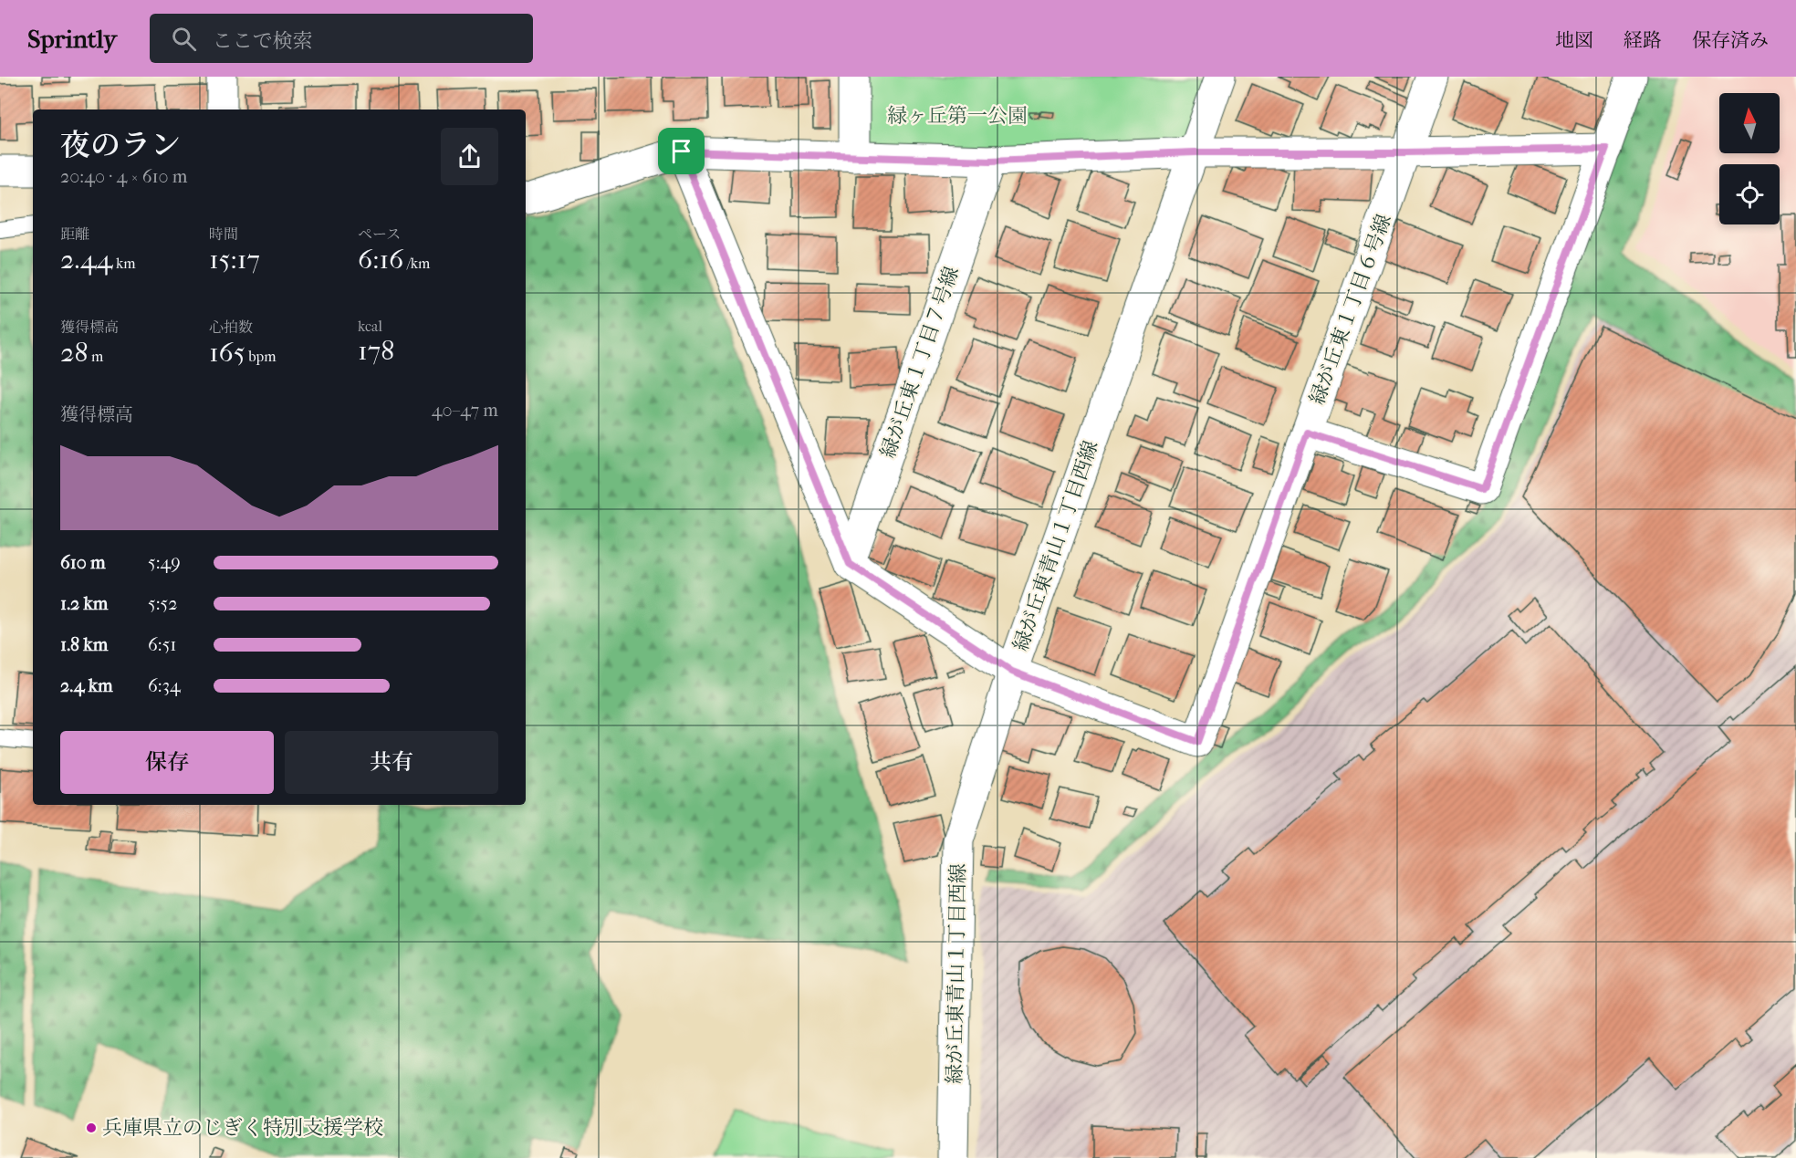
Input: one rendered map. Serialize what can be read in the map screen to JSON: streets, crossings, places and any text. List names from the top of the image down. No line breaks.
{"streets":{"street":["緑が丘東１丁目６号線","緑が丘東１丁目７号線","緑が丘東青山１丁目西線"]},"crossings":[["緑が丘東１丁目６号線","緑が丘東１丁目７号線"],["緑が丘東１丁目６号線","緑が丘東青山１丁目西線"]],"parks":["緑ヶ丘第一公園"],"places":["兵庫県立のじぎく特別支援学校"],"north":"top","page":{"header":"Sprintly","search":"ここで検索","nav":["地図","経路","保存済み"],"heading":["夜のラン","20:40 · 4 × 610 m"],"stats":[["距離","2.44 km"],["時間","15:17"],["ペース","6:16 /km"],["獲得標高","28 m"],["心拍数","165 bpm"],["kcal","178"]],"chart":["獲得標高","40–47 m"],"list":[{"name":"610 m","note":"5:49"},{"name":"1.2 km","note":"5:52"},{"name":"1.8 km","note":"6:51"},{"name":"2.4 km","note":"6:34"}],"buttons":["保存","共有"]}}
